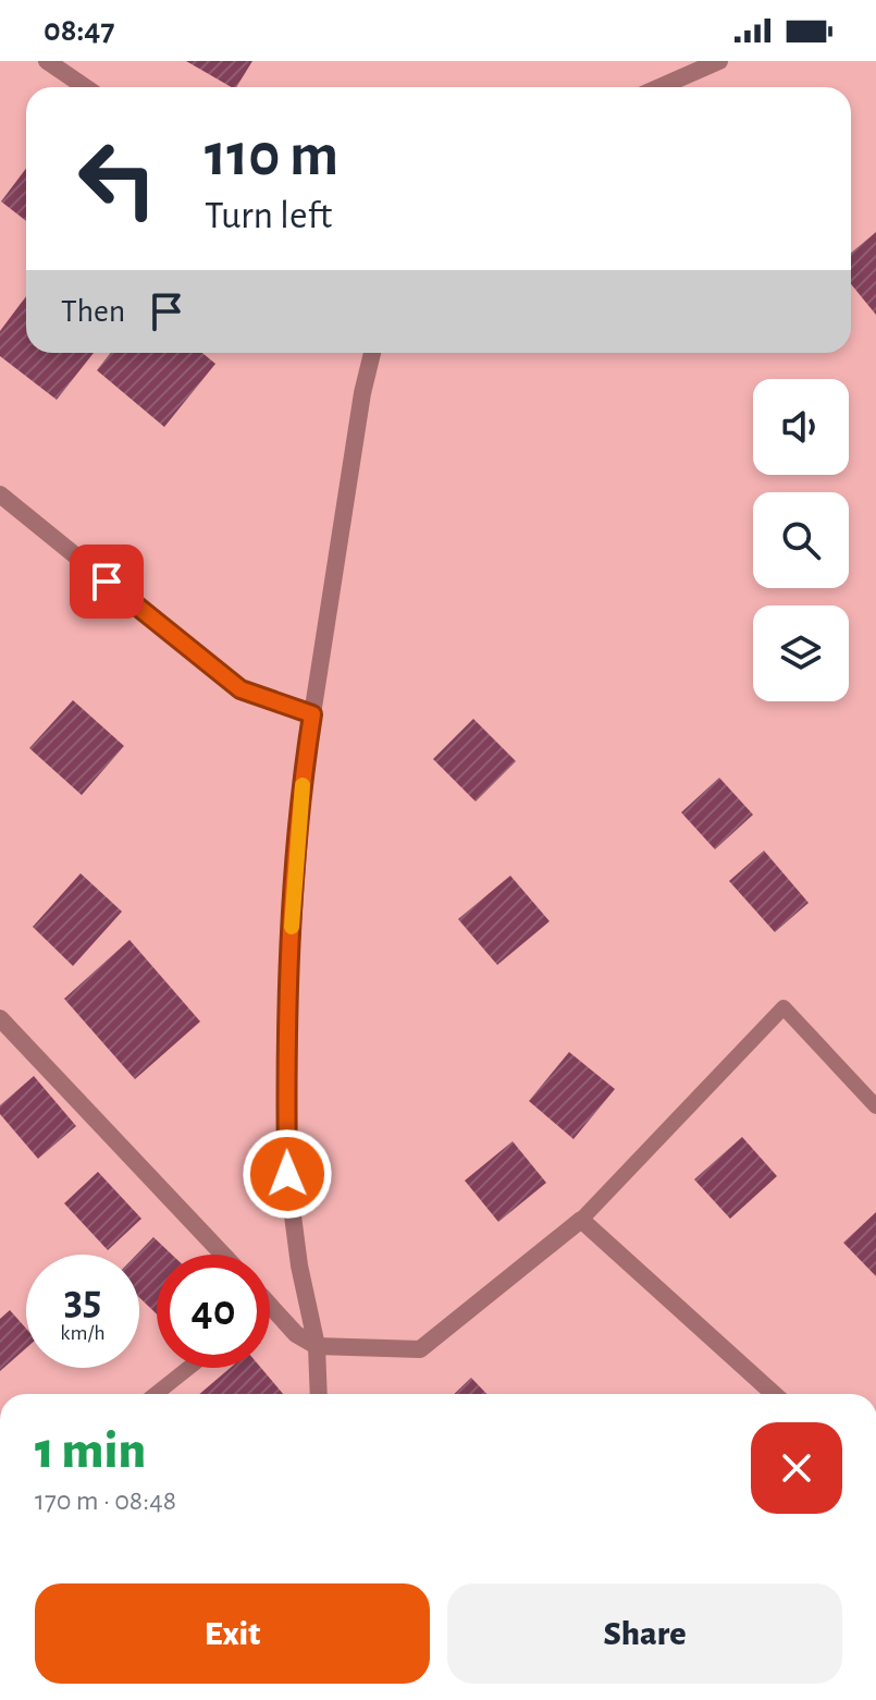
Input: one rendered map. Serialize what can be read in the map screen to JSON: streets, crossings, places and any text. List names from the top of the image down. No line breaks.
{"page":{"status":"08:47","turn":["110 m","Turn left"],"then":"Then","speed":"35 km/h","limit":"40","heading":["1 min","170 m · 08:48"],"buttons":["Exit","Share"]}}
